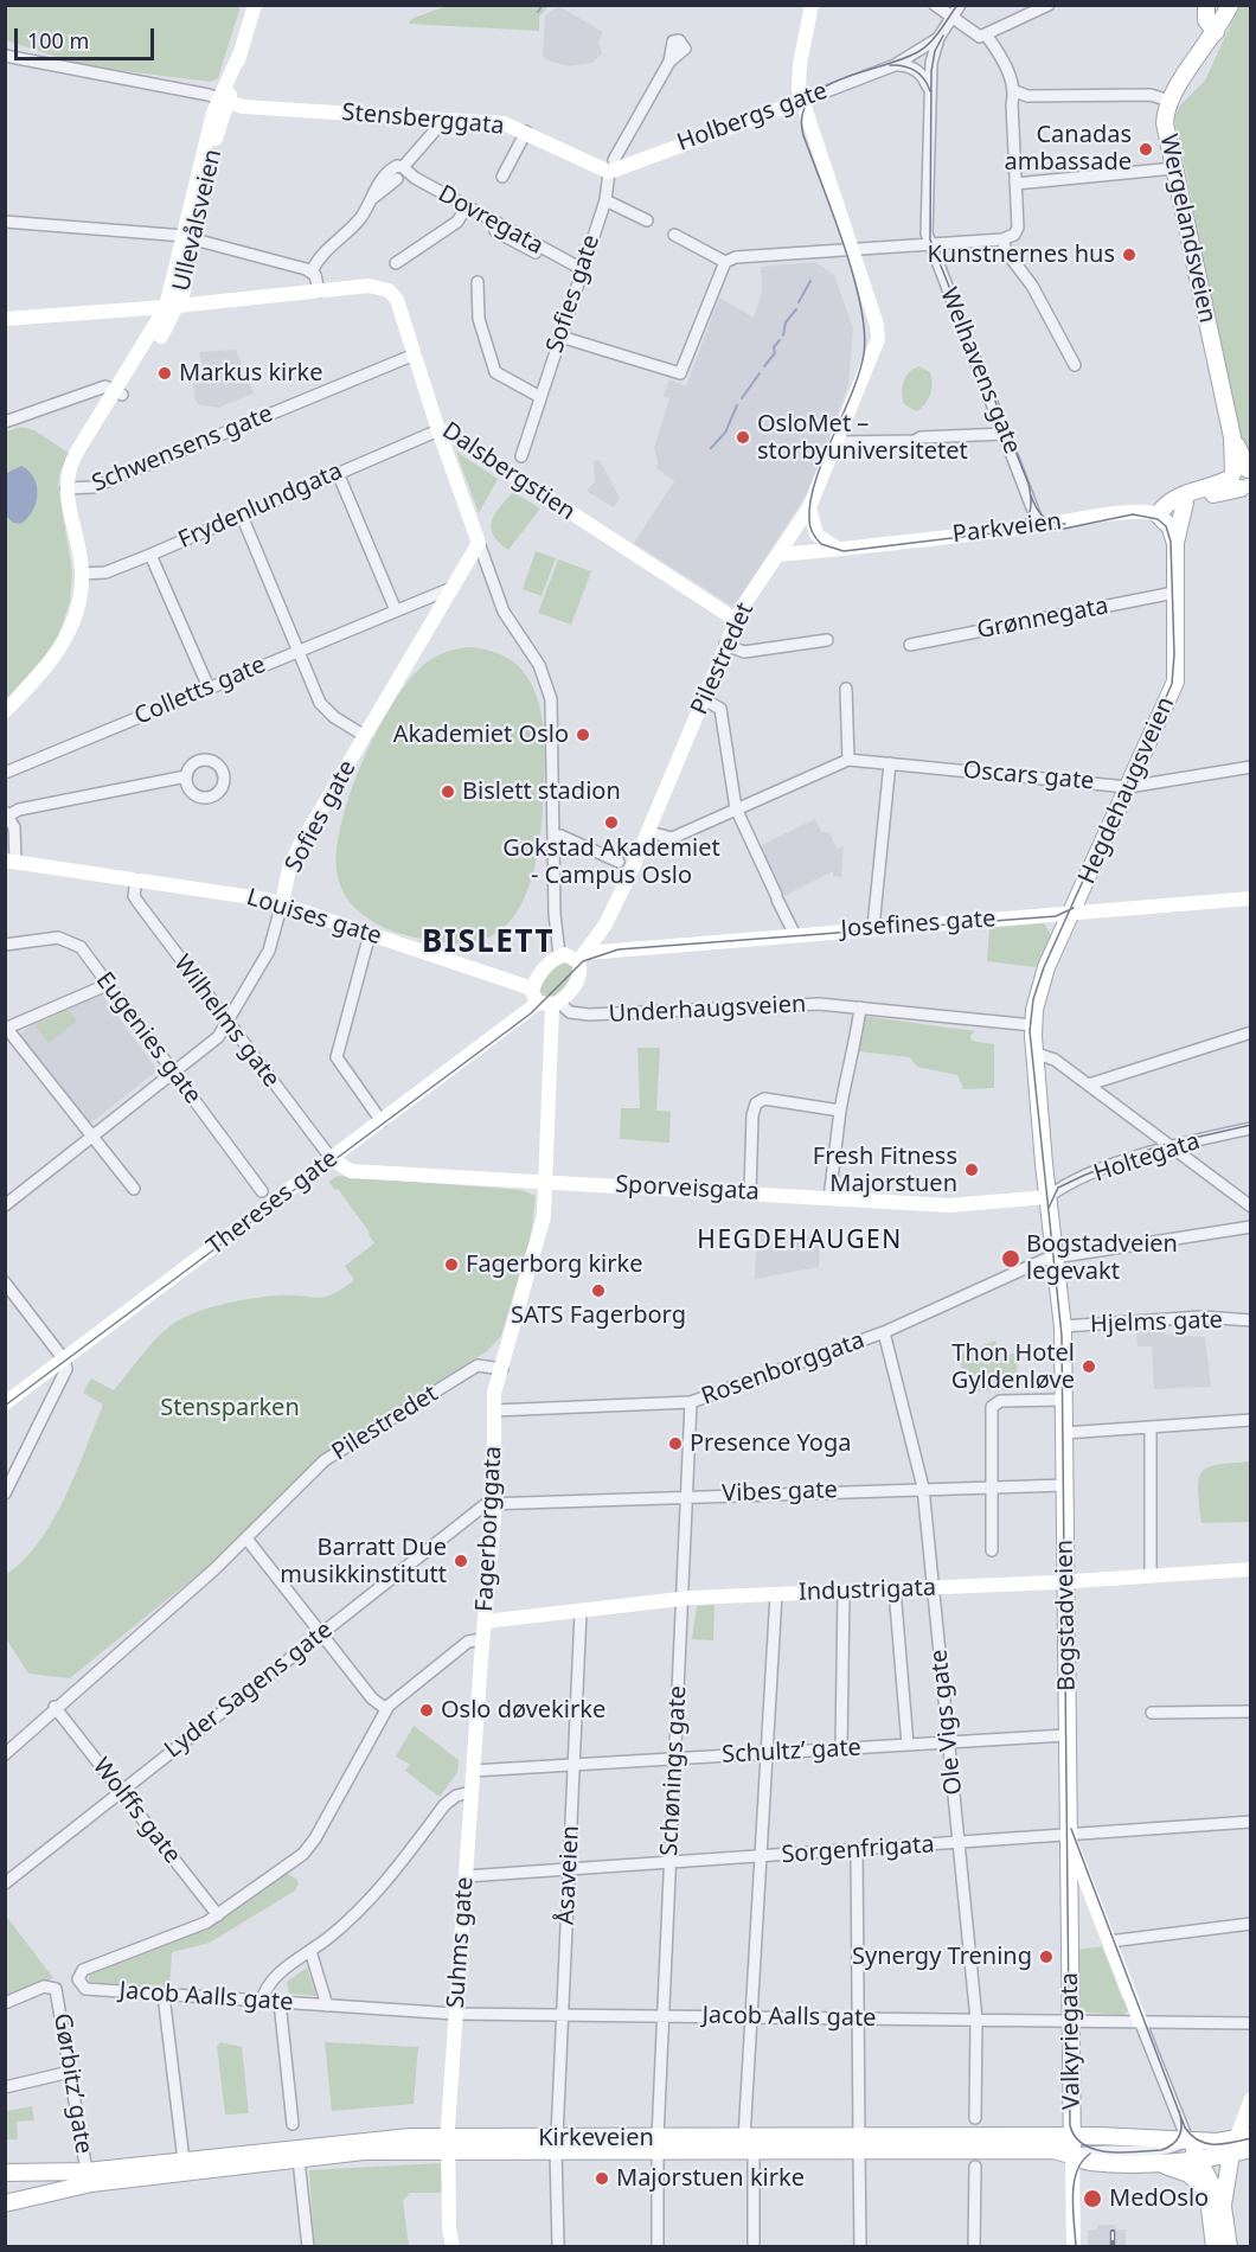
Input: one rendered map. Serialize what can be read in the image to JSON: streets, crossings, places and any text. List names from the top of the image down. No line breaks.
{"streets":{"main road":["Wergelandsveien","Parkveien","Hegdehaugsveien","Bogstadveien","Valkyriegata","Kirkeveien"],"street":["Holbergs gate","Stensberggata","Ullevålsveien","Dovregata","Sofies gate","Welhavens gate","Schwensens gate","Dalsbergstien","Frydenlundgata","Grønnegata","Pilestredet","Colletts gate","Oscars gate","Louises gate","Josefines gate","Underhaugsveien","Wilhelms gate","Eugenies gate","Holtegata","Sporveisgata","Thereses gate","Hjelms gate","Rosenborggata","Vibes gate","Fagerborggata","Industrigata","Lyder Sagens gate","Ole Vigs gate","Schultz’ gate","Schønings gate","Wolffs gate","Sorgenfrigata","Åsaveien","Suhms gate","Jacob Aalls gate","Gørbitz’ gate"]},"crossings":[["Holbergs gate","Stensberggata"],["Holbergs gate","Sofies gate"],["Holbergs gate","Welhavens gate"],["Holbergs gate","Pilestredet"],["Stensberggata","Ullevålsveien"],["Stensberggata","Sofies gate"],["Ullevålsveien","Schwensens gate"],["Dovregata","Sofies gate"],["Wergelandsveien","Parkveien"],["Sofies gate","Colletts gate"],["Sofies gate","Louises gate"],["Sofies gate","Wilhelms gate"],["Sofies gate","Eugenies gate"],["Welhavens gate","Parkveien"],["Schwensens gate","Dalsbergstien"],["Dalsbergstien","Frydenlundgata"],["Dalsbergstien","Pilestredet"],["Parkveien","Pilestredet"],["Parkveien","Hegdehaugsveien"],["Grønnegata","Hegdehaugsveien"],["Pilestredet","Oscars gate"],["Pilestredet","Josefines gate"],["Pilestredet","Underhaugsveien"],["Pilestredet","Thereses gate"],["Pilestredet","Fagerborggata"],["Pilestredet","Wolffs gate"],["Oscars gate","Hegdehaugsveien"],["Hegdehaugsveien","Josefines gate"],["Hegdehaugsveien","Underhaugsveien"],["Hegdehaugsveien","Bogstadveien"],["Louises gate","Wilhelms gate"],["Underhaugsveien","Thereses gate"],["Underhaugsveien","Bogstadveien"],["Wilhelms gate","Sporveisgata"],["Wilhelms gate","Thereses gate"],["Holtegata","Sporveisgata"],["Holtegata","Bogstadveien"],["Sporveisgata","Thereses gate"],["Sporveisgata","Bogstadveien"],["Hjelms gate","Bogstadveien"],["Rosenborggata","Fagerborggata"],["Rosenborggata","Bogstadveien"],["Rosenborggata","Ole Vigs gate"],["Rosenborggata","Schønings gate"],["Vibes gate","Fagerborggata"],["Vibes gate","Bogstadveien"],["Vibes gate","Lyder Sagens gate"],["Vibes gate","Ole Vigs gate"],["Vibes gate","Schønings gate"],["Fagerborggata","Industrigata"],["Fagerborggata","Lyder Sagens gate"],["Fagerborggata","Wolffs gate"],["Fagerborggata","Suhms gate"],["Fagerborggata","Jacob Aalls gate"],["Industrigata","Bogstadveien"],["Industrigata","Ole Vigs gate"],["Industrigata","Schønings gate"],["Industrigata","Åsaveien"],["Bogstadveien","Schultz’ gate"],["Bogstadveien","Sorgenfrigata"],["Bogstadveien","Jacob Aalls gate"],["Bogstadveien","Valkyriegata"],["Bogstadveien","Kirkeveien"],["Lyder Sagens gate","Wolffs gate"],["Ole Vigs gate","Schultz’ gate"],["Ole Vigs gate","Sorgenfrigata"],["Ole Vigs gate","Jacob Aalls gate"],["Schultz’ gate","Schønings gate"],["Schultz’ gate","Åsaveien"],["Schultz’ gate","Suhms gate"],["Schønings gate","Sorgenfrigata"],["Schønings gate","Jacob Aalls gate"],["Schønings gate","Kirkeveien"],["Sorgenfrigata","Åsaveien"],["Sorgenfrigata","Suhms gate"],["Sorgenfrigata","Valkyriegata"],["Åsaveien","Jacob Aalls gate"],["Åsaveien","Kirkeveien"],["Suhms gate","Jacob Aalls gate"],["Suhms gate","Kirkeveien"],["Jacob Aalls gate","Valkyriegata"],["Valkyriegata","Kirkeveien"],["Gørbitz’ gate","Kirkeveien"]],"districts":["BISLETT","HEGDEHAUGEN"],"parks":["Stensparken"],"places":["Canadas ambassade","Kunstnernes hus","Markus kirke","OsloMet – storbyuniversitetet","Akademiet Oslo","Bislett stadion","Gokstad Akademiet - Campus Oslo","Fresh Fitness Majorstuen","Bogstadveien legevakt","Fagerborg kirke","SATS Fagerborg","Thon Hotel Gyldenløve","Presence Yoga","Barratt Due musikkinstitutt","Oslo døvekirke","Synergy Trening","Majorstuen kirke","MedOslo"],"scale_bar":"100 m"}
